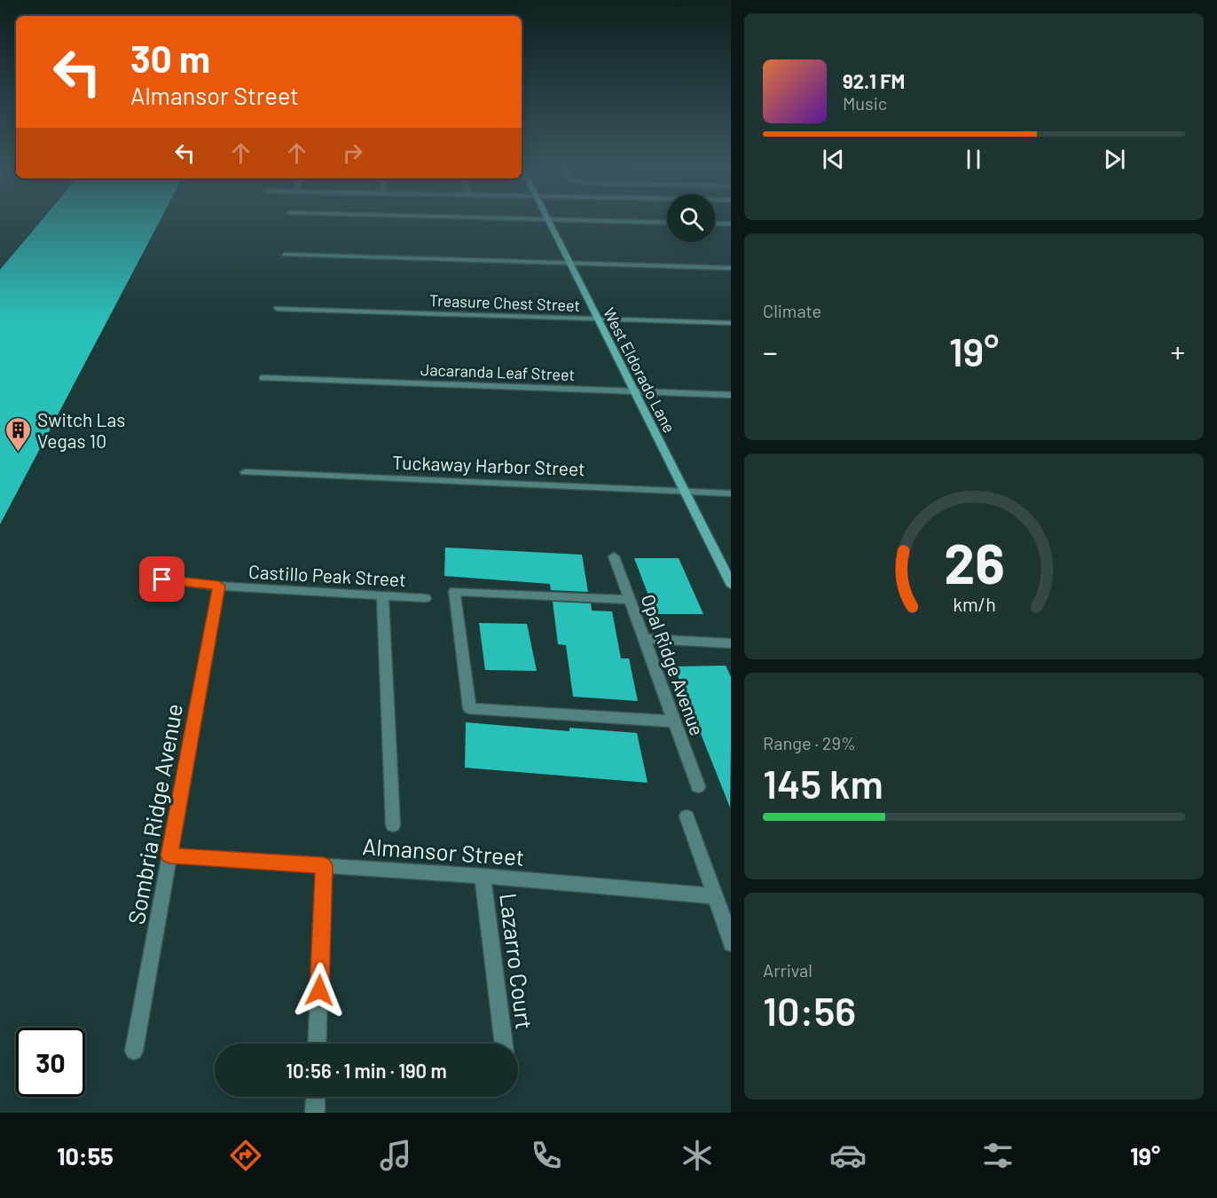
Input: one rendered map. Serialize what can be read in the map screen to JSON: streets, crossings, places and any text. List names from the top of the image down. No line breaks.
{"streets":{"street":["Treasure Chest Street","West Eldorado Lane","Jacaranda Leaf Street","Tuckaway Harbor Street","Castillo Peak Street","Opal Ridge Avenue","Sombria Ridge Avenue","Almansor Street","Lazarro Court"]},"crossings":[["Treasure Chest Street","West Eldorado Lane"],["West Eldorado Lane","Jacaranda Leaf Street"],["West Eldorado Lane","Tuckaway Harbor Street"],["Castillo Peak Street","Sombria Ridge Avenue"],["Sombria Ridge Avenue","Almansor Street"],["Almansor Street","Lazarro Court"]],"places":{"building":["Switch Las Vegas 10"]},"page":{"turn":["30 m","Almansor Street"],"song":["92.1 FM","Music"],"tile":["Climate",["Range · 29%","145 km"],["Arrival","10:56"]],"heat":["−","19°","+"],"limit":"30","trip":"10:56 · 1 min · 190 m","tabs":["10:55","19°"],"gauge":["26","km/h"]}}
